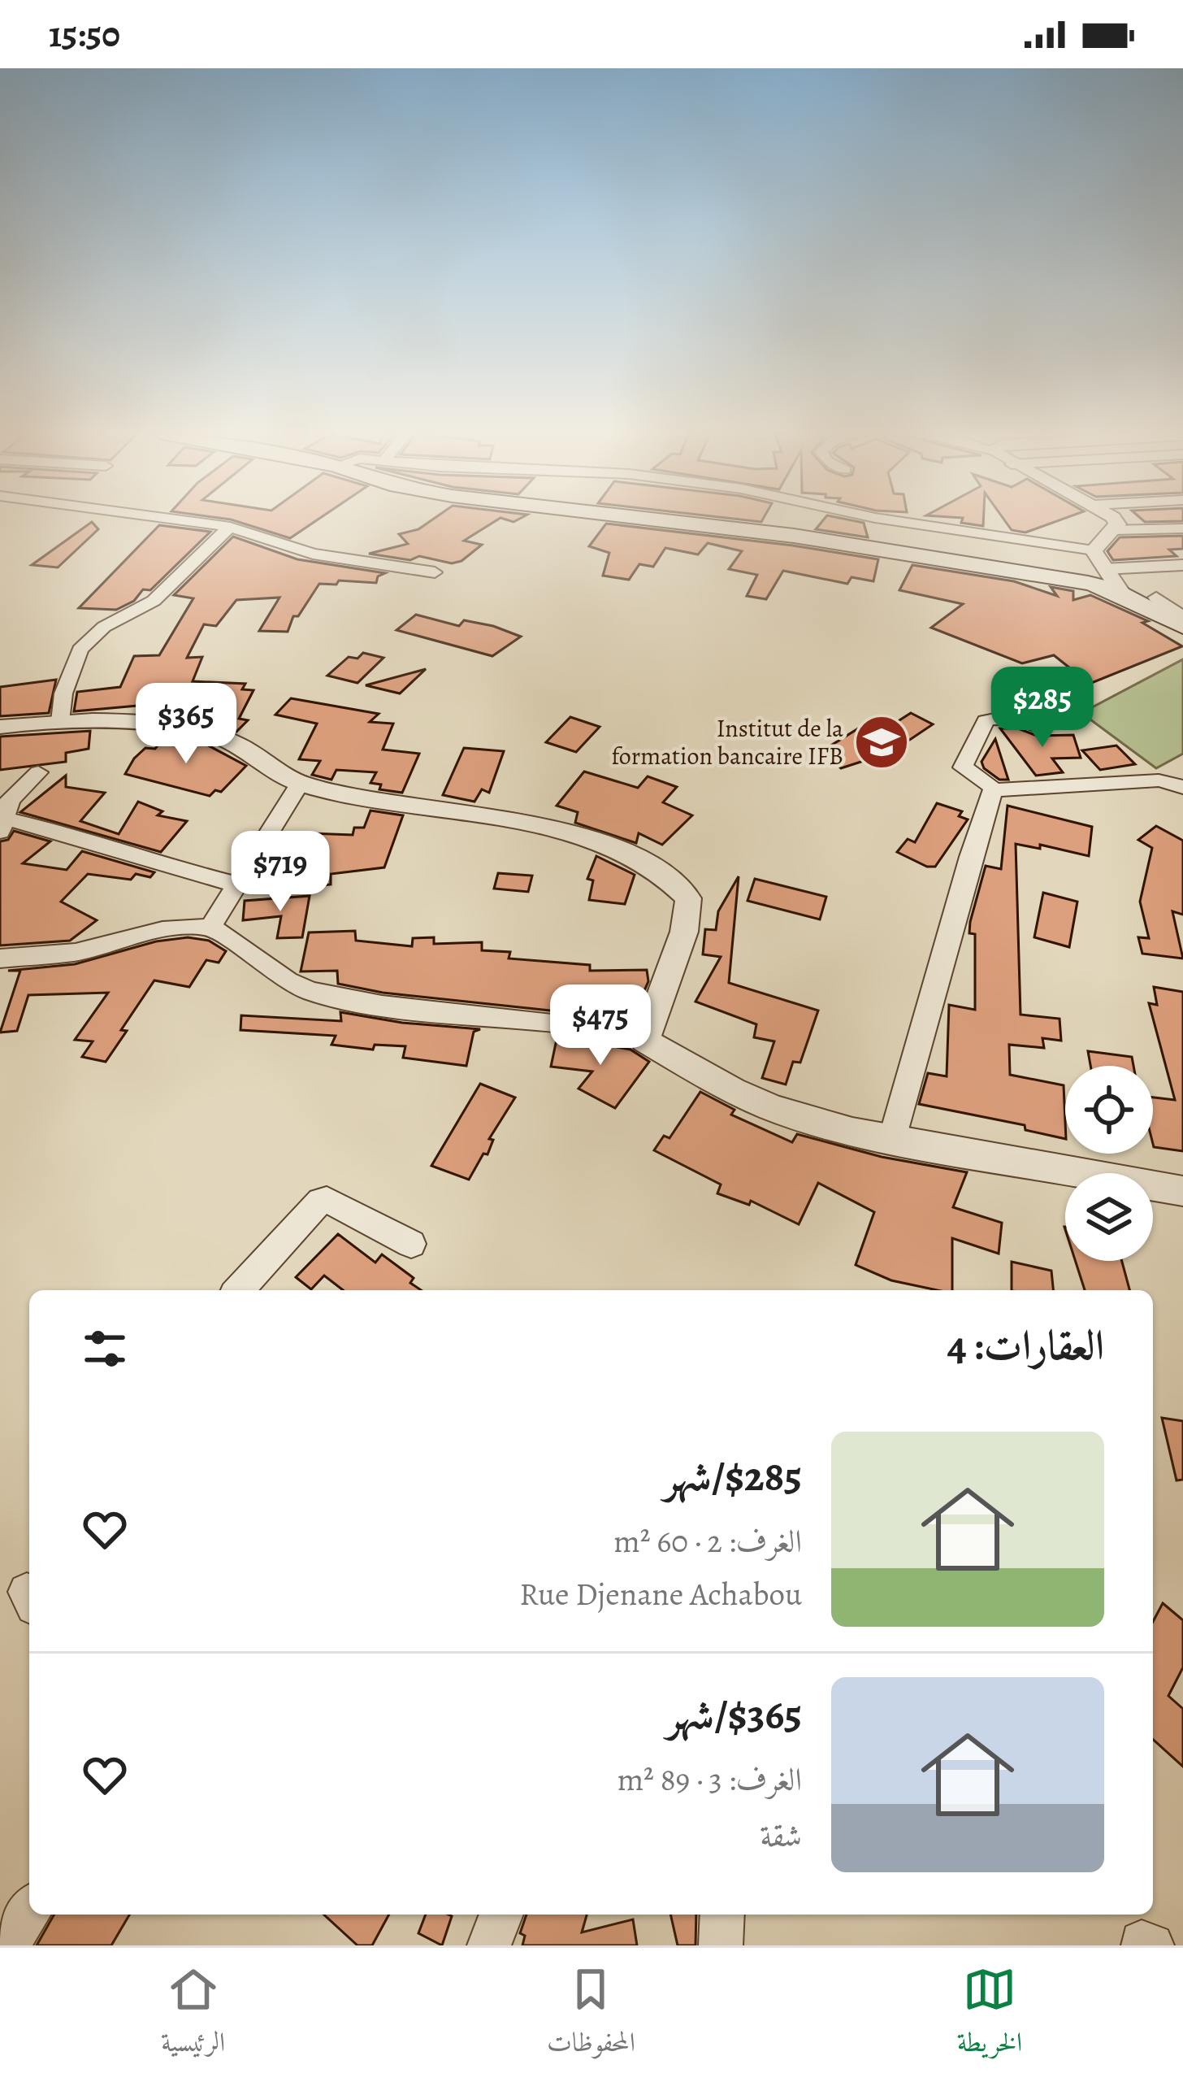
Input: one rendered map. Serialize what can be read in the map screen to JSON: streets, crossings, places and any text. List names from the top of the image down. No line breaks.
{"places":{"school or university":["Institut de la formation bancaire IFB"]},"page":{"status":"15:50","price":["$285","$365","$719","$475"],"heading":"العقارات: 4","list":[{"name":"$285/شهر","note":"الغرف: 2 · 60 m² · Rue Djenane Achabou"},{"name":"$365/شهر","note":"الغرف: 3 · 89 m² · شقة"}],"tabs":["الخريطة","المحفوظات","الرئيسية"]}}
